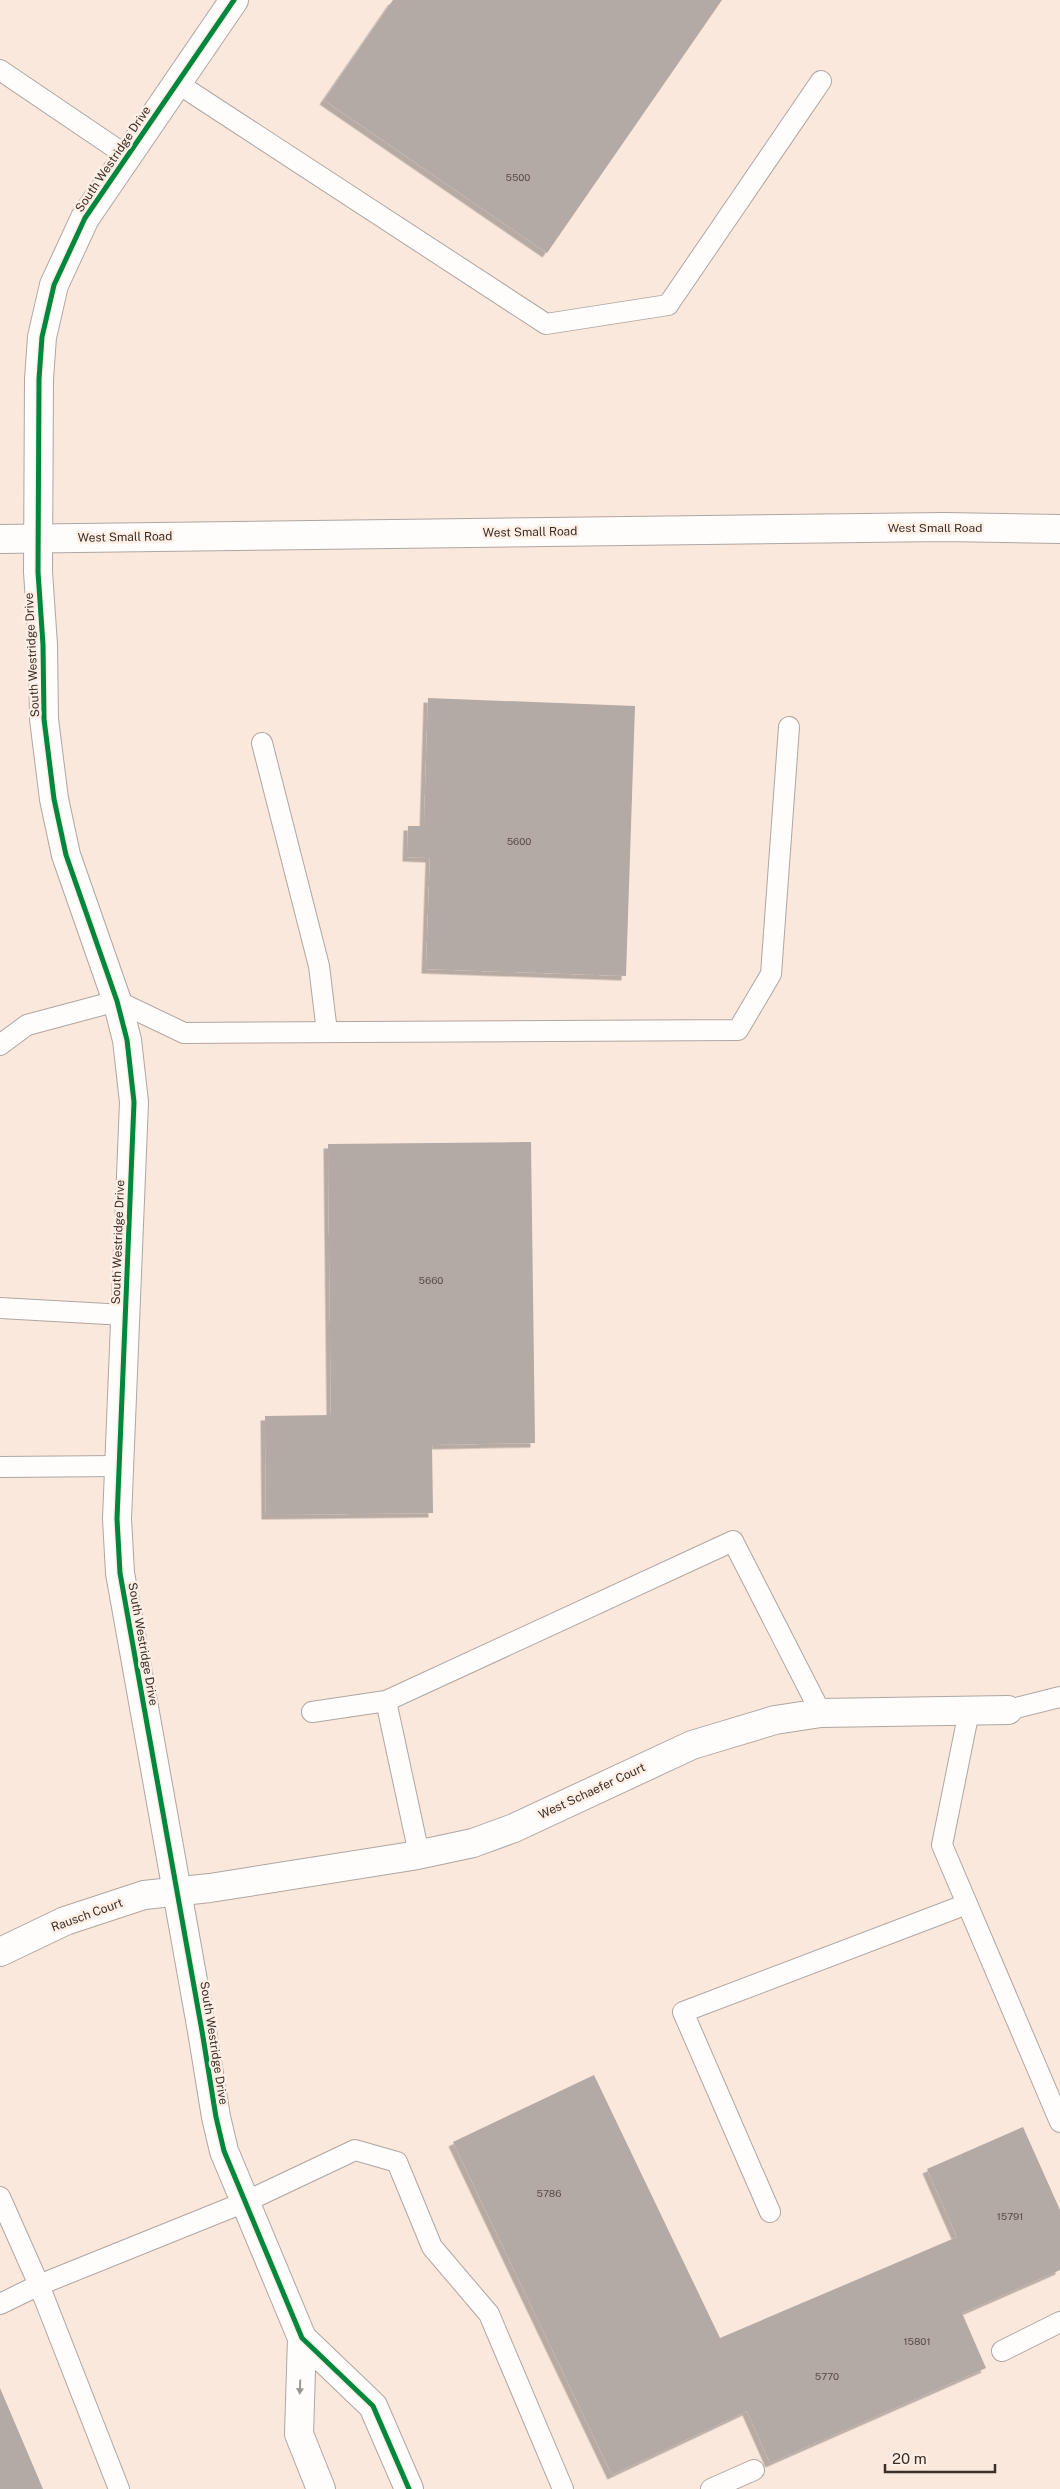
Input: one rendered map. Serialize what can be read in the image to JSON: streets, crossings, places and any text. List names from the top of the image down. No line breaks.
{"streets":{"street":["South Westridge Drive","West Small Road","West Schaefer Court","Rausch Court"]},"crossings":[["South Westridge Drive","West Small Road"],["South Westridge Drive","West Schaefer Court"],["South Westridge Drive","Rausch Court"],["West Schaefer Court","Rausch Court"]],"house_numbers":["5500","5600","5660","5786","15791","15801","5770"],"scale_bar":"20 m"}
